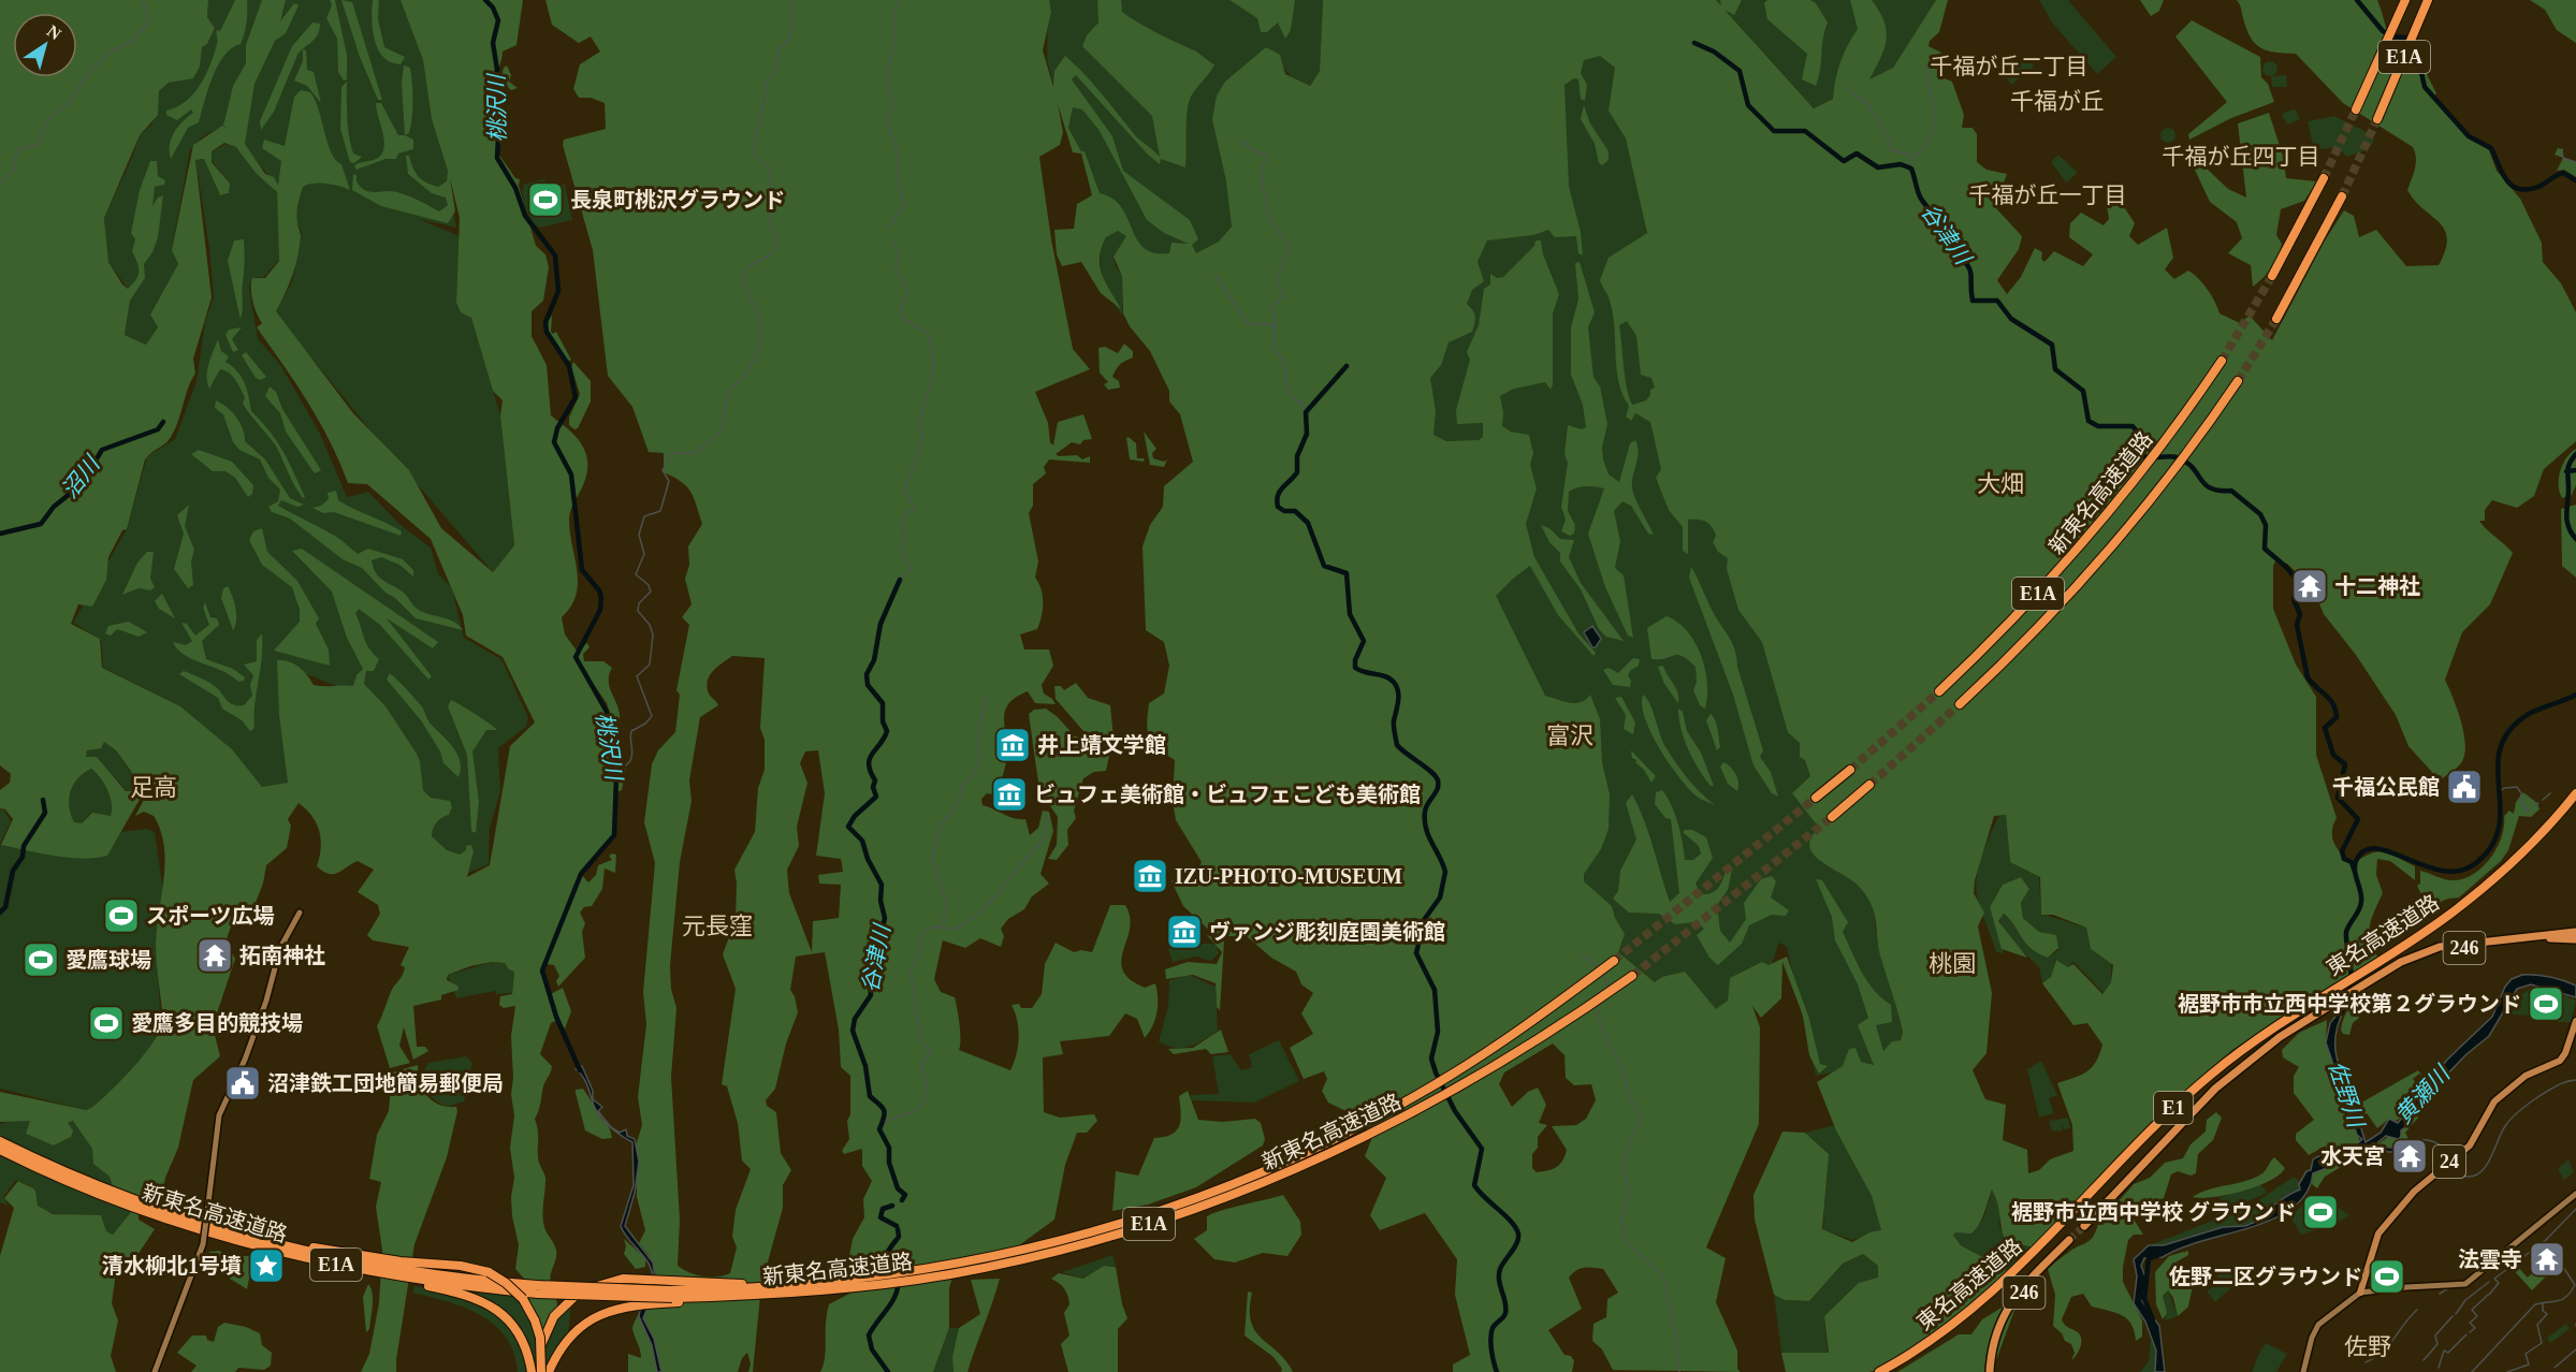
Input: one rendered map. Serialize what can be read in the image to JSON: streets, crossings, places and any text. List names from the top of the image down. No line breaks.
{"streets":{"highway":["E1A","新東名高速道路","東名高速道路","246","E1"],"main road":["24"]},"districts":["千福が丘二丁目","千福が丘","千福が丘四丁目","千福が丘一丁目","大畑","富沢","足高","元長窪","桃園","佐野"],"water":["桃沢川","谷津川","沼川","佐野川","黄瀬川"],"places":{"sports":["長泉町桃沢グラウンド","スポーツ広場","愛鷹球場","裾野市市立西中学校第２グラウンド","愛鷹多目的競技場","裾野市立西中学校 グラウンド","佐野二区グラウンド"],"temple":["十二神社","拓南神社","水天宮","法雲寺"],"museum":["井上靖文学館","ビュフェ美術館・ビュフェこども美術館","IZU-PHOTO-MUSEUM","ヴァンジ彫刻庭園美術館"],"public building":["千福公民館","沼津鉄工団地簡易郵便局"],"place":["清水柳北1号墳"]},"north":"top right"}
